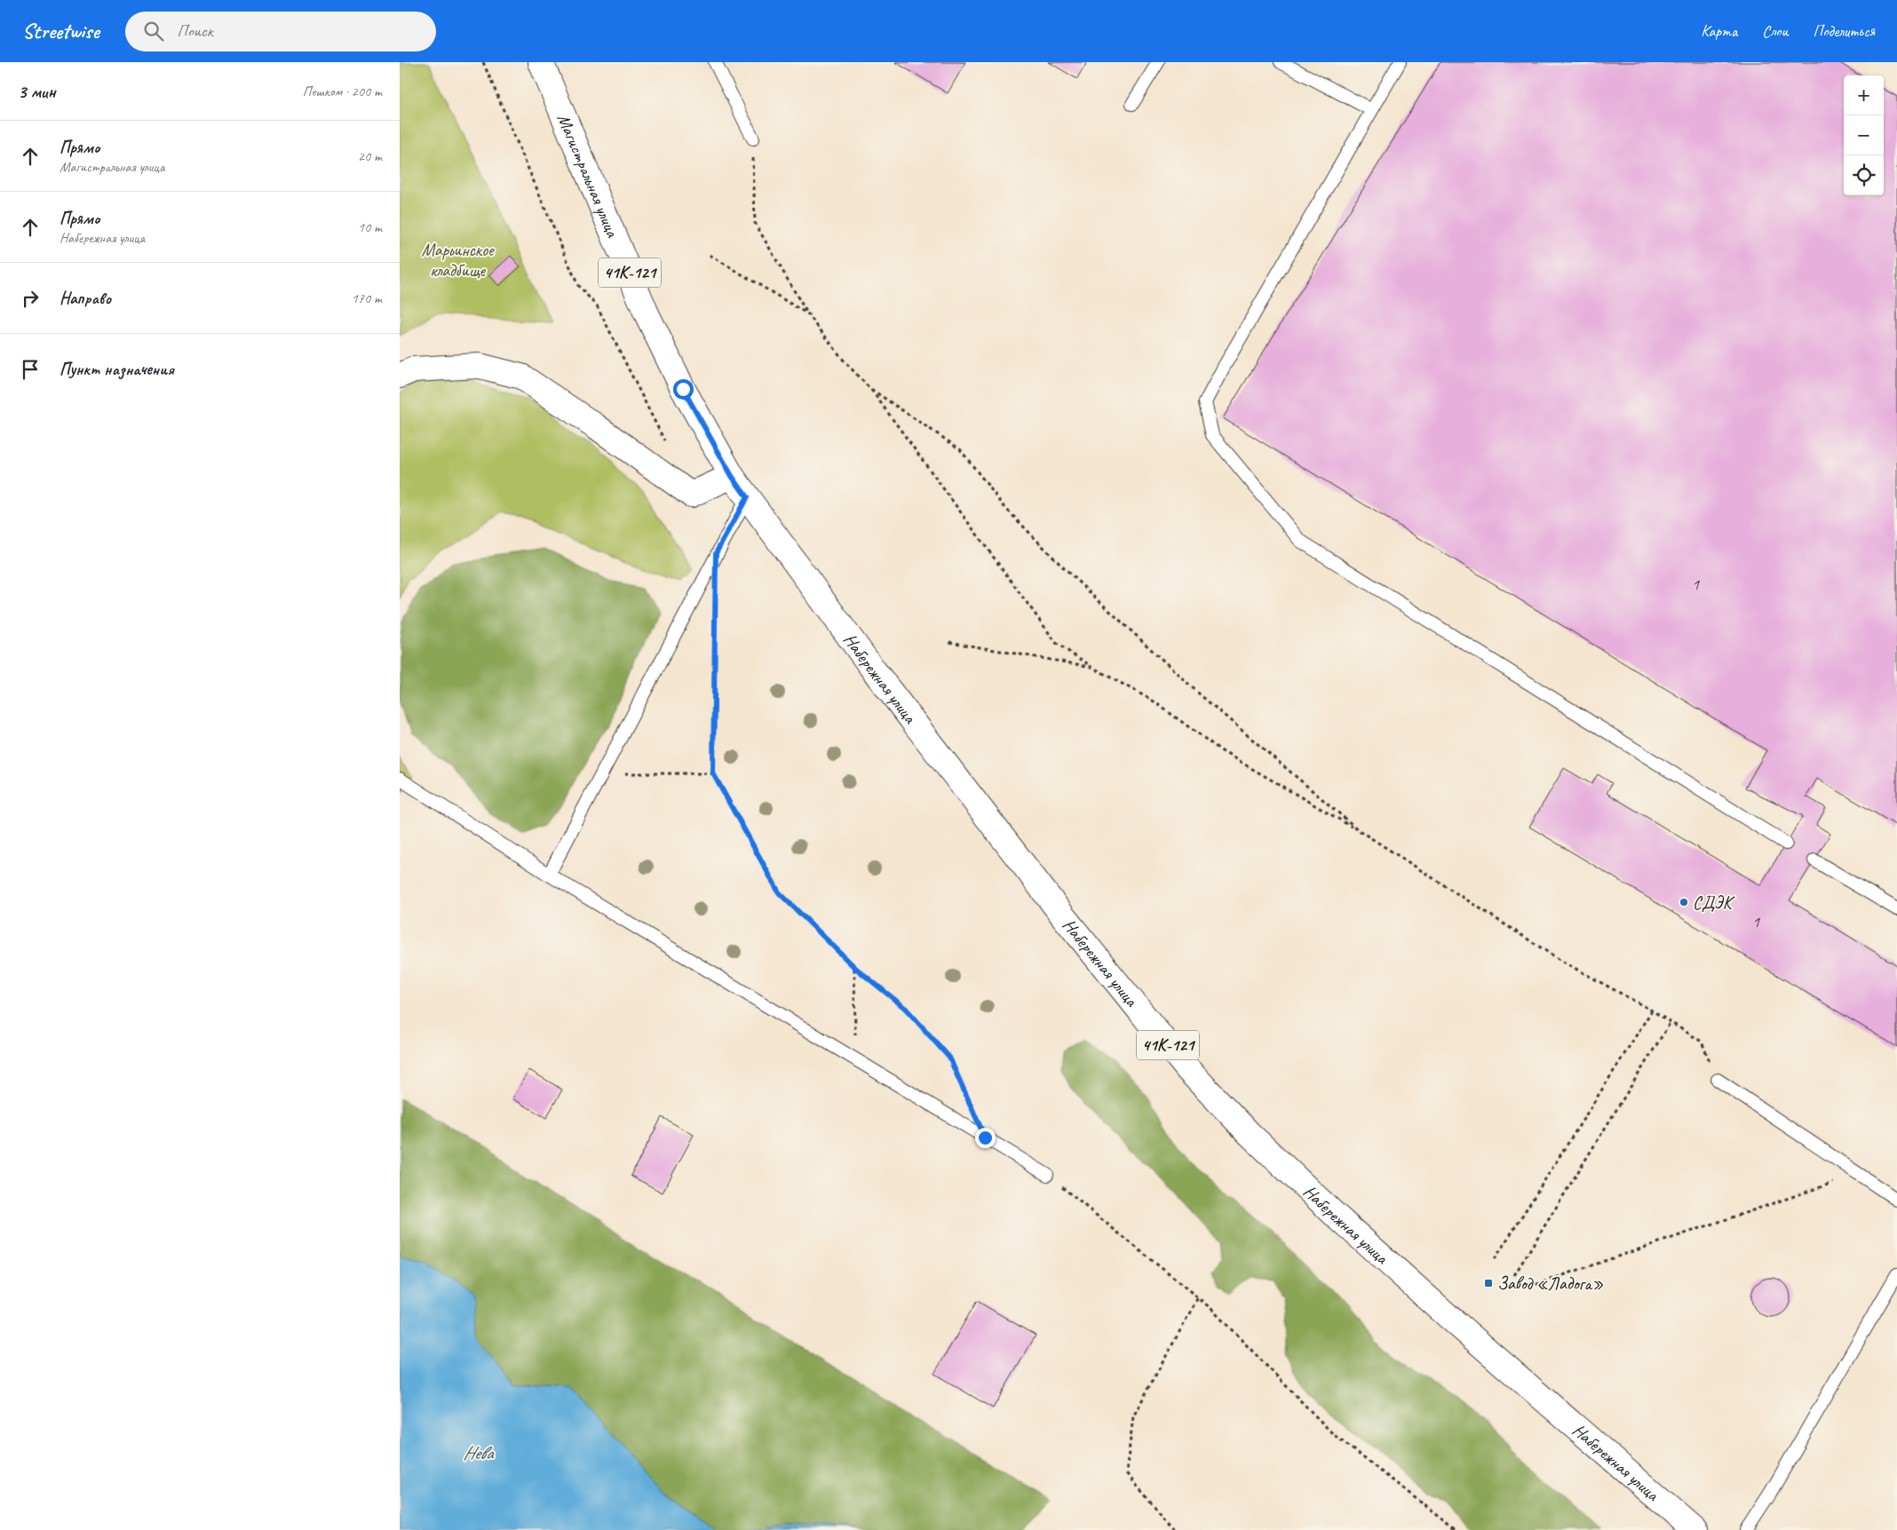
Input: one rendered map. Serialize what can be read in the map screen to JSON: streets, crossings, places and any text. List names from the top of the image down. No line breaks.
{"streets":{"main road":["Магистральная улица","41К-121","Набережная улица"]},"crossings":[["Магистральная улица","Набережная улица"]],"water":["Нева"],"parks":["Марьинское кладбище"],"places":{"other":["СДЭК"],"transit":["Завод «Ладога»"]},"house_numbers":["1","1"],"page":{"header":"Streetwise","search":"Поиск","nav":["Карта","Слои","Поделиться"],"heading":["3 мин","Пешком · 200 m"],"map_buttons":["+","−"],"list":[["Прямо","Магистральная улица","20 m"],["Прямо","Набережная улица","10 m"],["Направо","170 m"],"Пункт назначения"]}}
